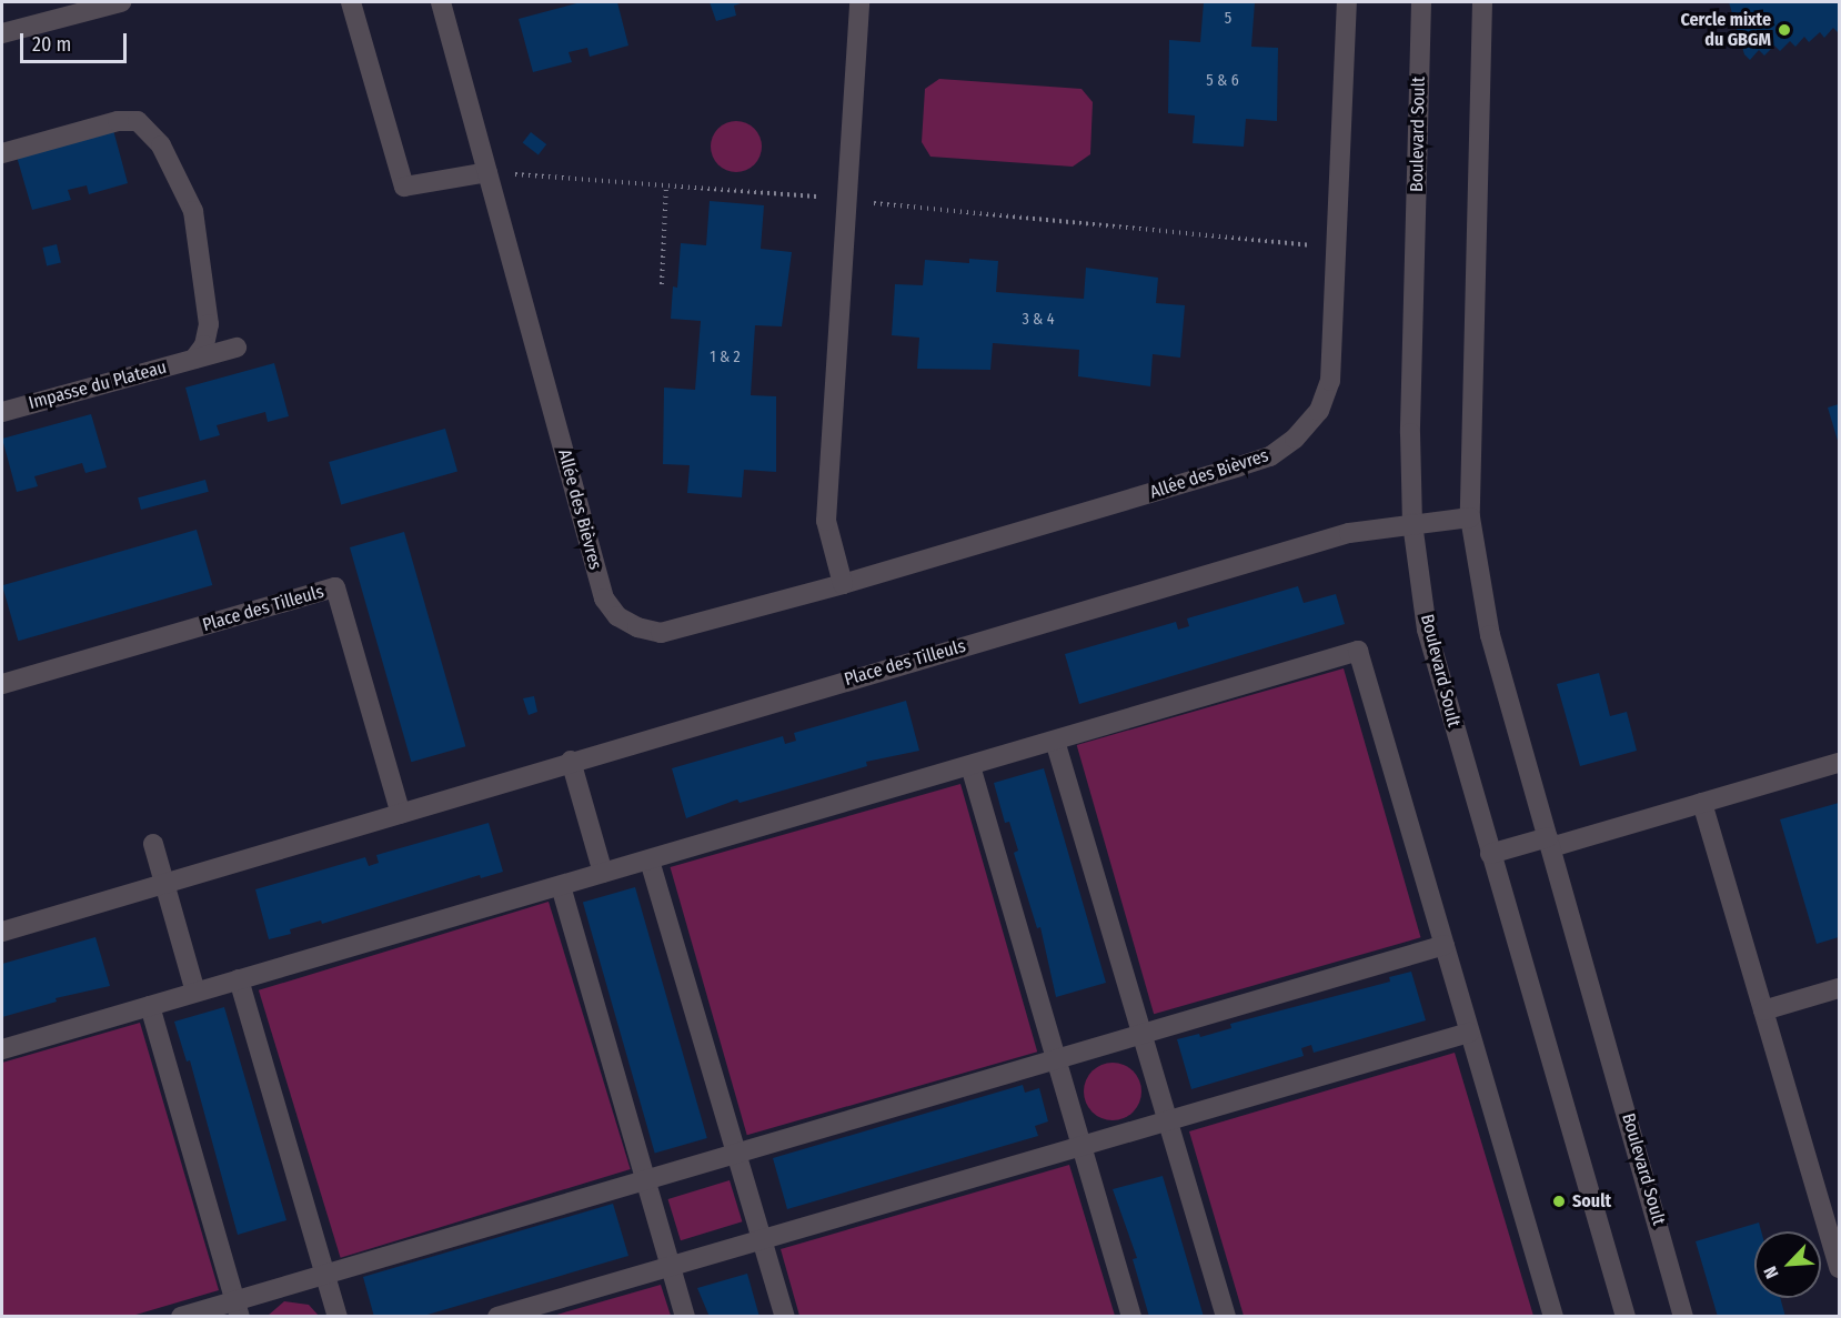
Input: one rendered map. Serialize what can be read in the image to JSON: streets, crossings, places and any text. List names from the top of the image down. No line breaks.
{"streets":{"street":["Boulevard Soult","Impasse du Plateau","Allée des Bièvres","Place des Tilleuls"]},"crossings":[["Boulevard Soult","Place des Tilleuls"]],"places":["Cercle mixte du GBGM","Soult"],"house_numbers":["5","5 & 6","3 & 4","1 & 2"],"scale_bar":"20 m","north":"bottom left"}
